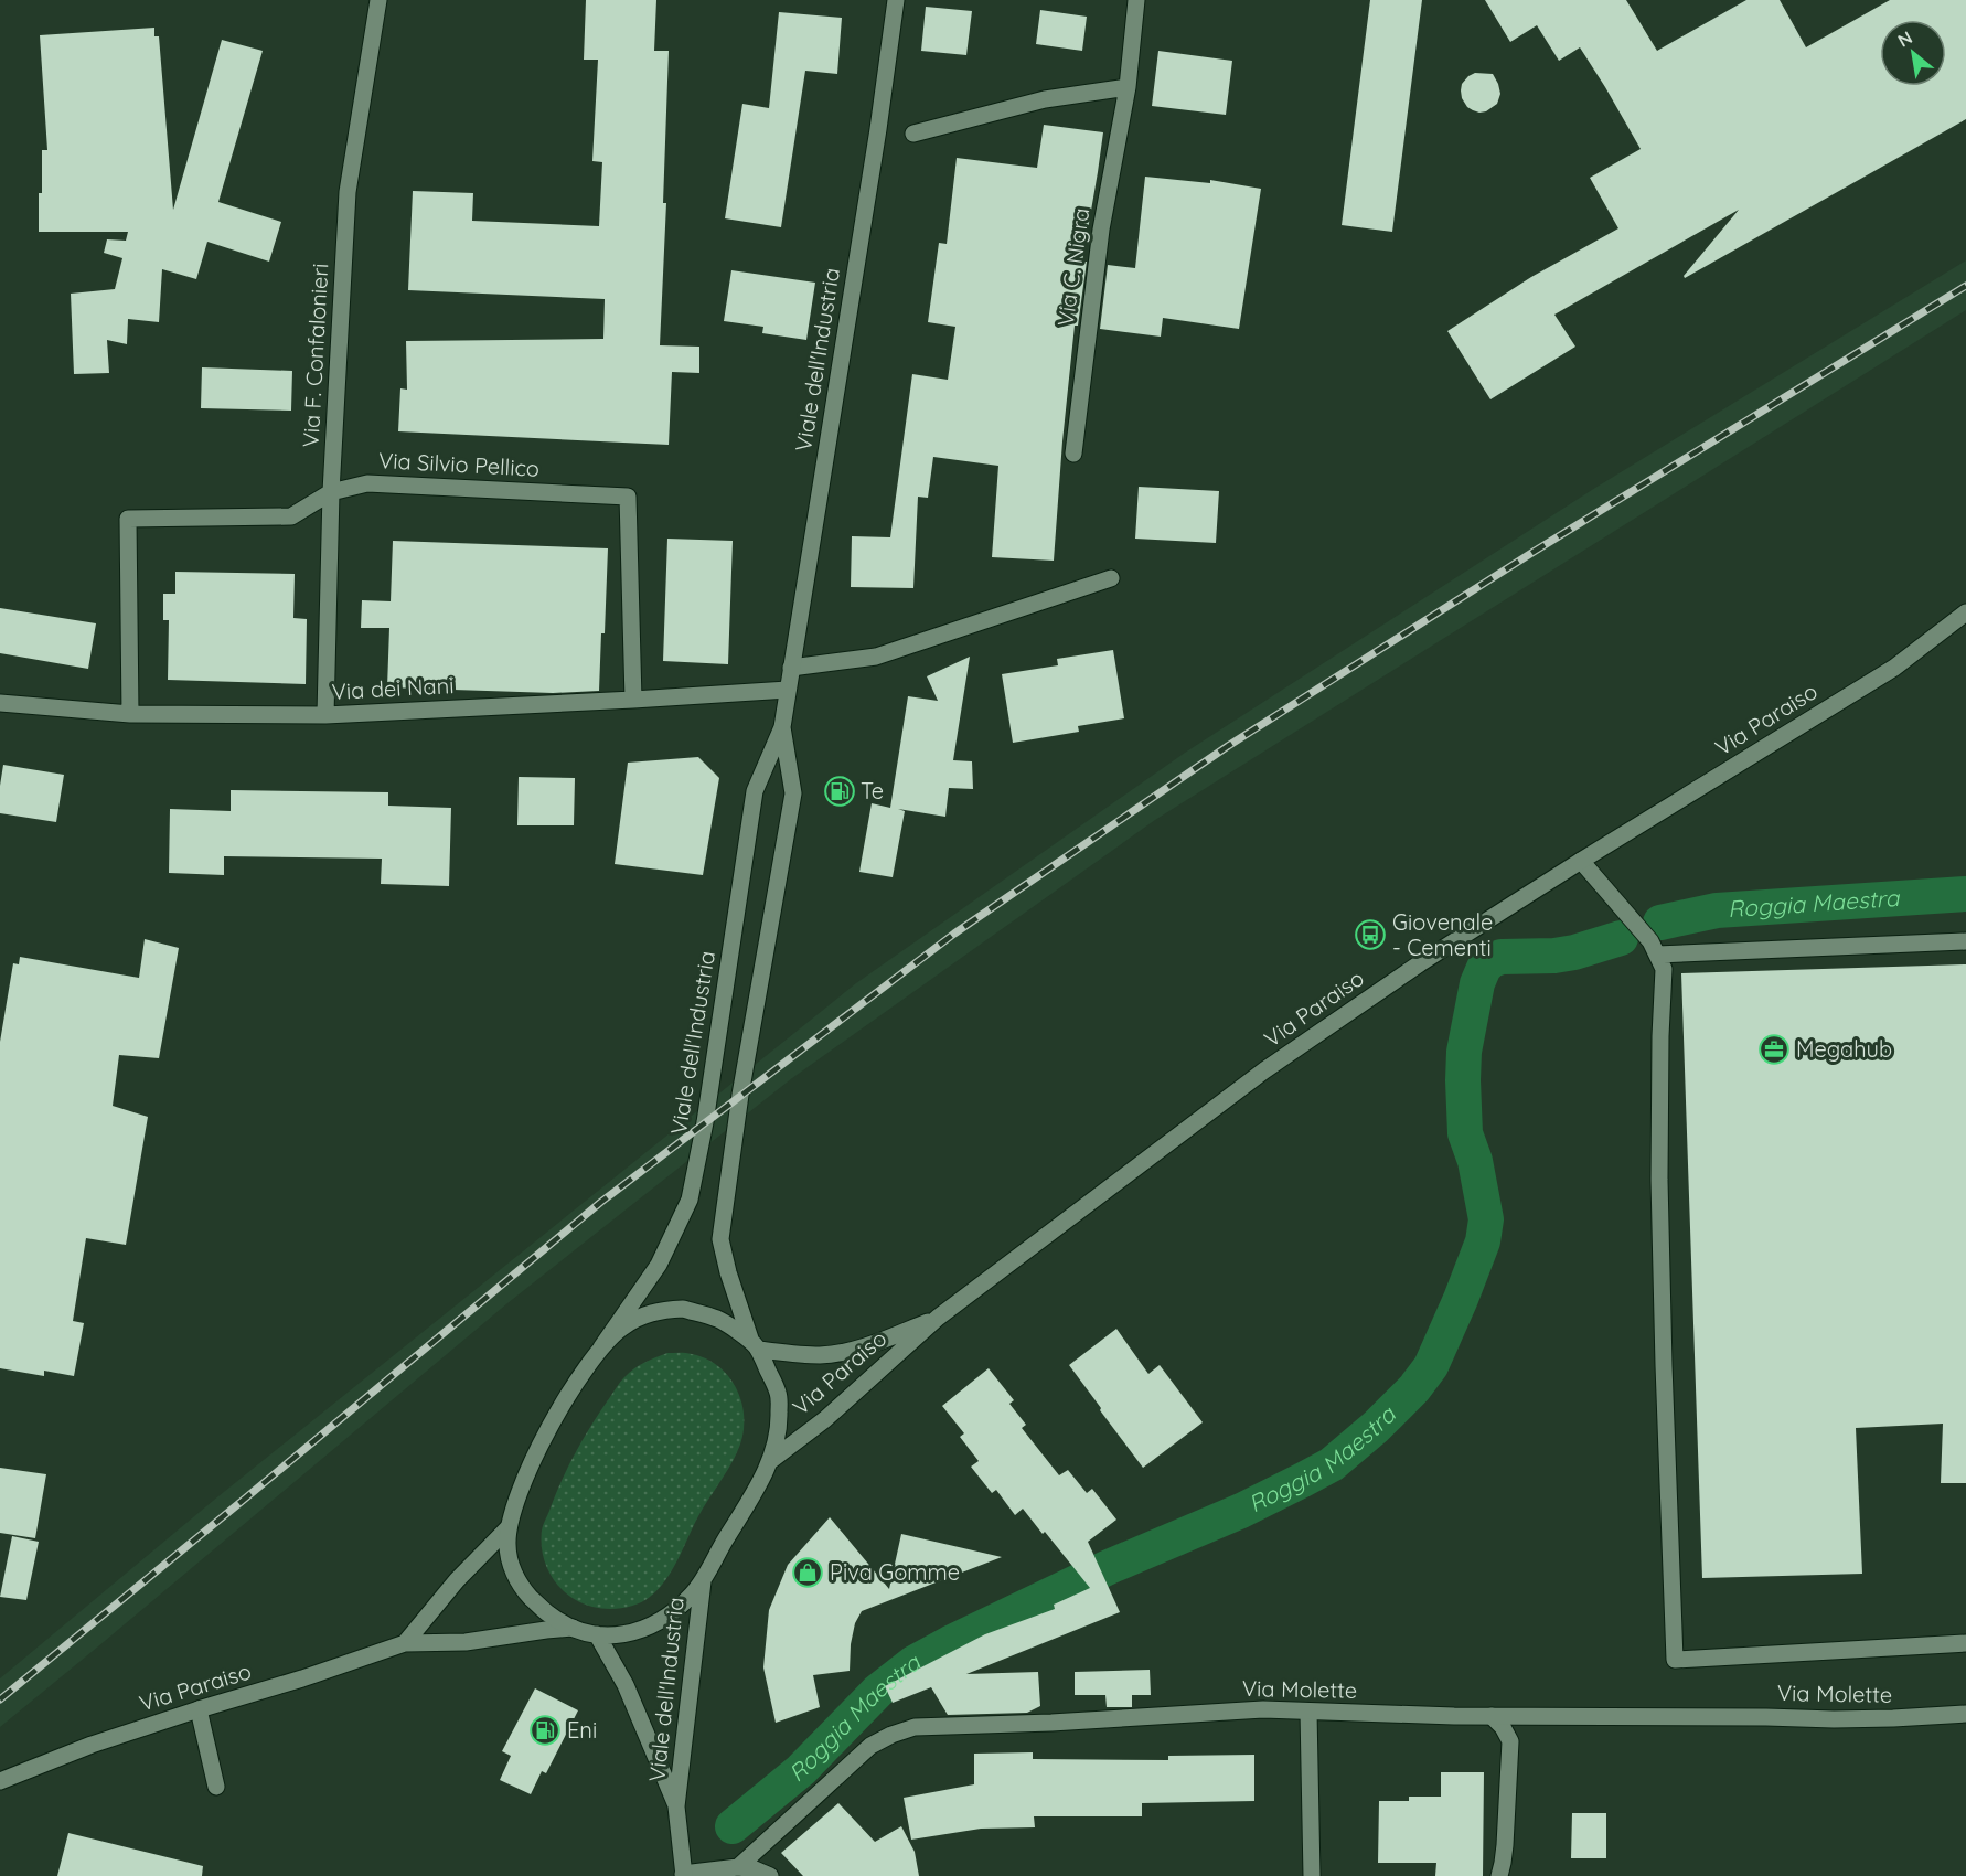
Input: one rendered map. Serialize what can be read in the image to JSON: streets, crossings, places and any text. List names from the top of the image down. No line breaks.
{"streets":{"street":["Via C. Nigra","Via F. Confalonieri","Viale dell'Industria","Via Silvio Pellico","Via dei Nani","Via Paraiso","Via Molette"]},"crossings":[["Via F. Confalonieri","Via Silvio Pellico"],["Via F. Confalonieri","Via dei Nani"],["Viale dell'Industria","Via dei Nani"],["Viale dell'Industria","Via Paraiso"],["Via Silvio Pellico","Via dei Nani"]],"water":["Roggia Maestra"],"places":{"fuel station":["Te","Eni"],"bus stop":["Giovenale - Cementi"],"office":["Megahub"],"shop":["Piva Gomme"]},"north":"top left"}
